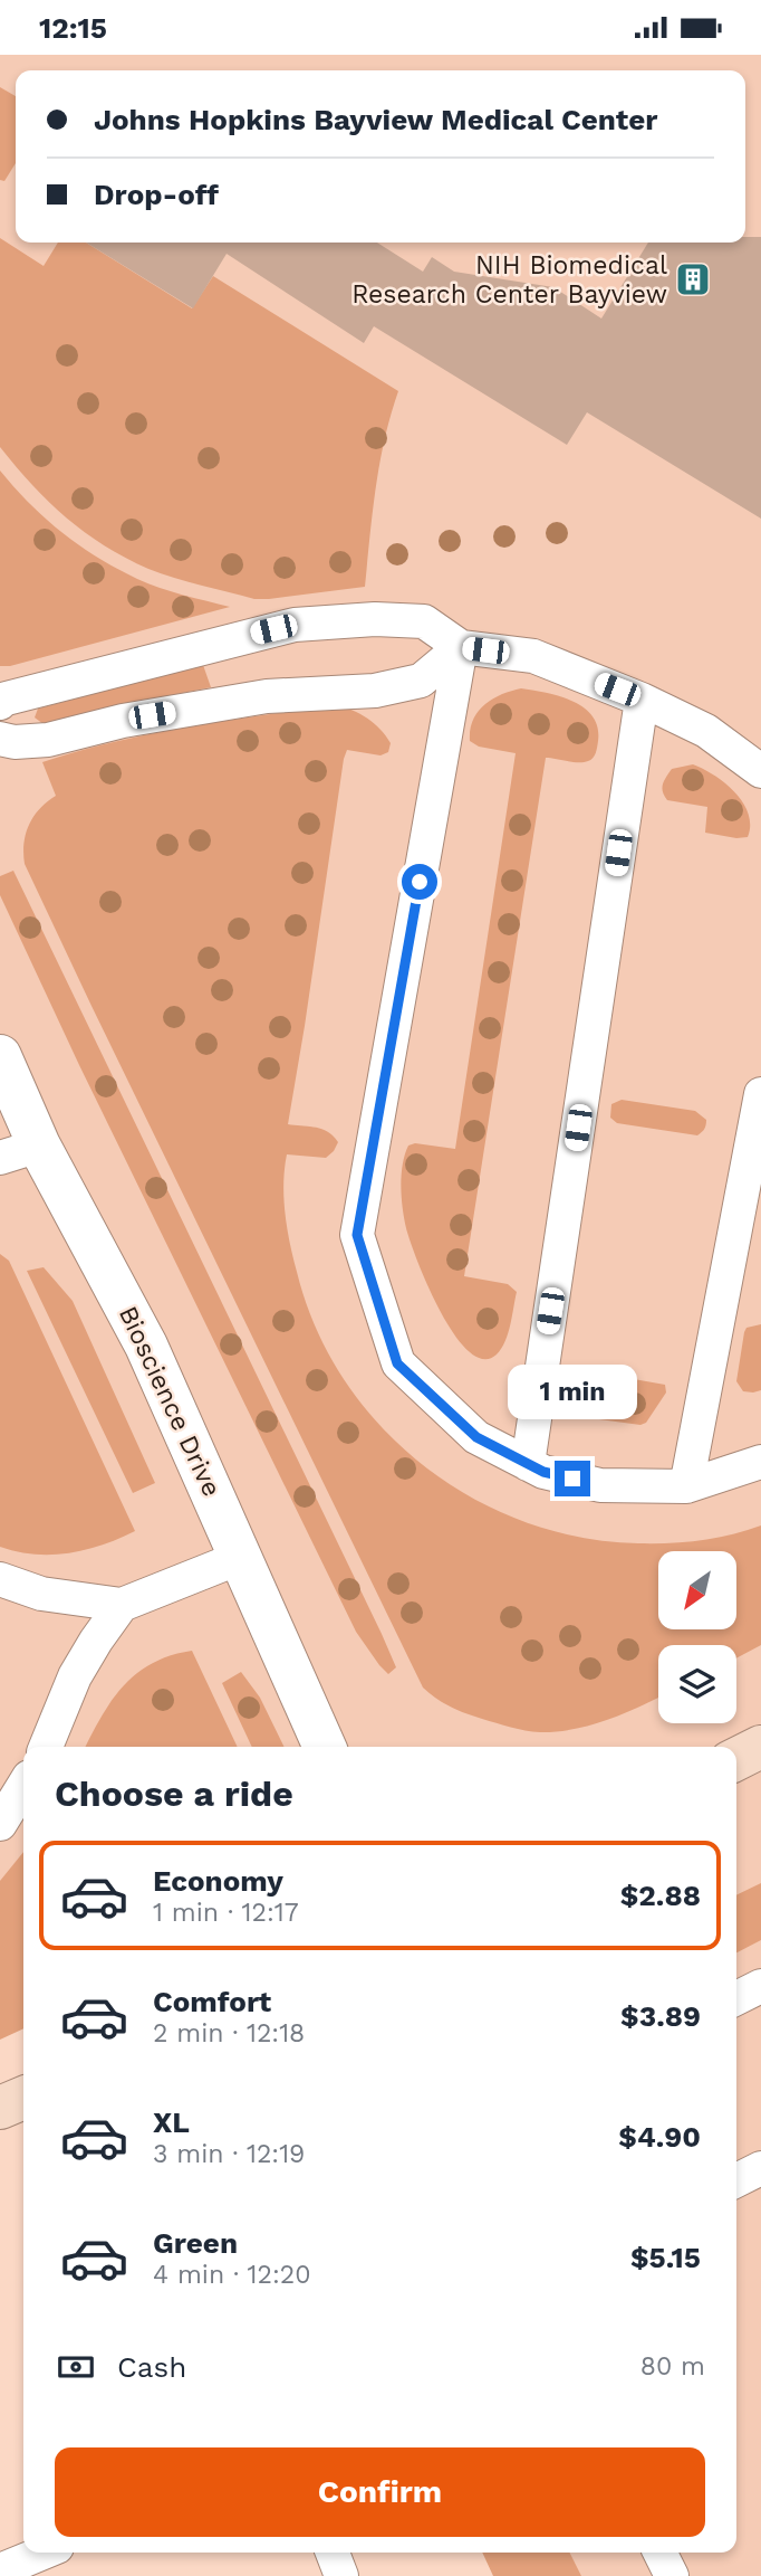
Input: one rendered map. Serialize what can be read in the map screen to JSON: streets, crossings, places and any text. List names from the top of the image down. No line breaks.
{"streets":{"street":["Bioscience Drive"]},"places":{"building":["NIH Biomedical Research Center Bayview"]},"north":"bottom left","page":{"status":"12:15","banner":["Johns Hopkins Bayview Medical Center","Drop-off"],"bubble":"1 min","heading":"Choose a ride","list":[{"name":"Economy","note":"1 min · 12:17","value":"$2.88"},{"name":"Comfort","note":"2 min · 12:18","value":"$3.89"},{"name":"XL","note":"3 min · 12:19","value":"$4.90"},{"name":"Green","note":"4 min · 12:20","value":"$5.15"}],"pay":["Cash","80 m"],"buttons":"Confirm"}}
